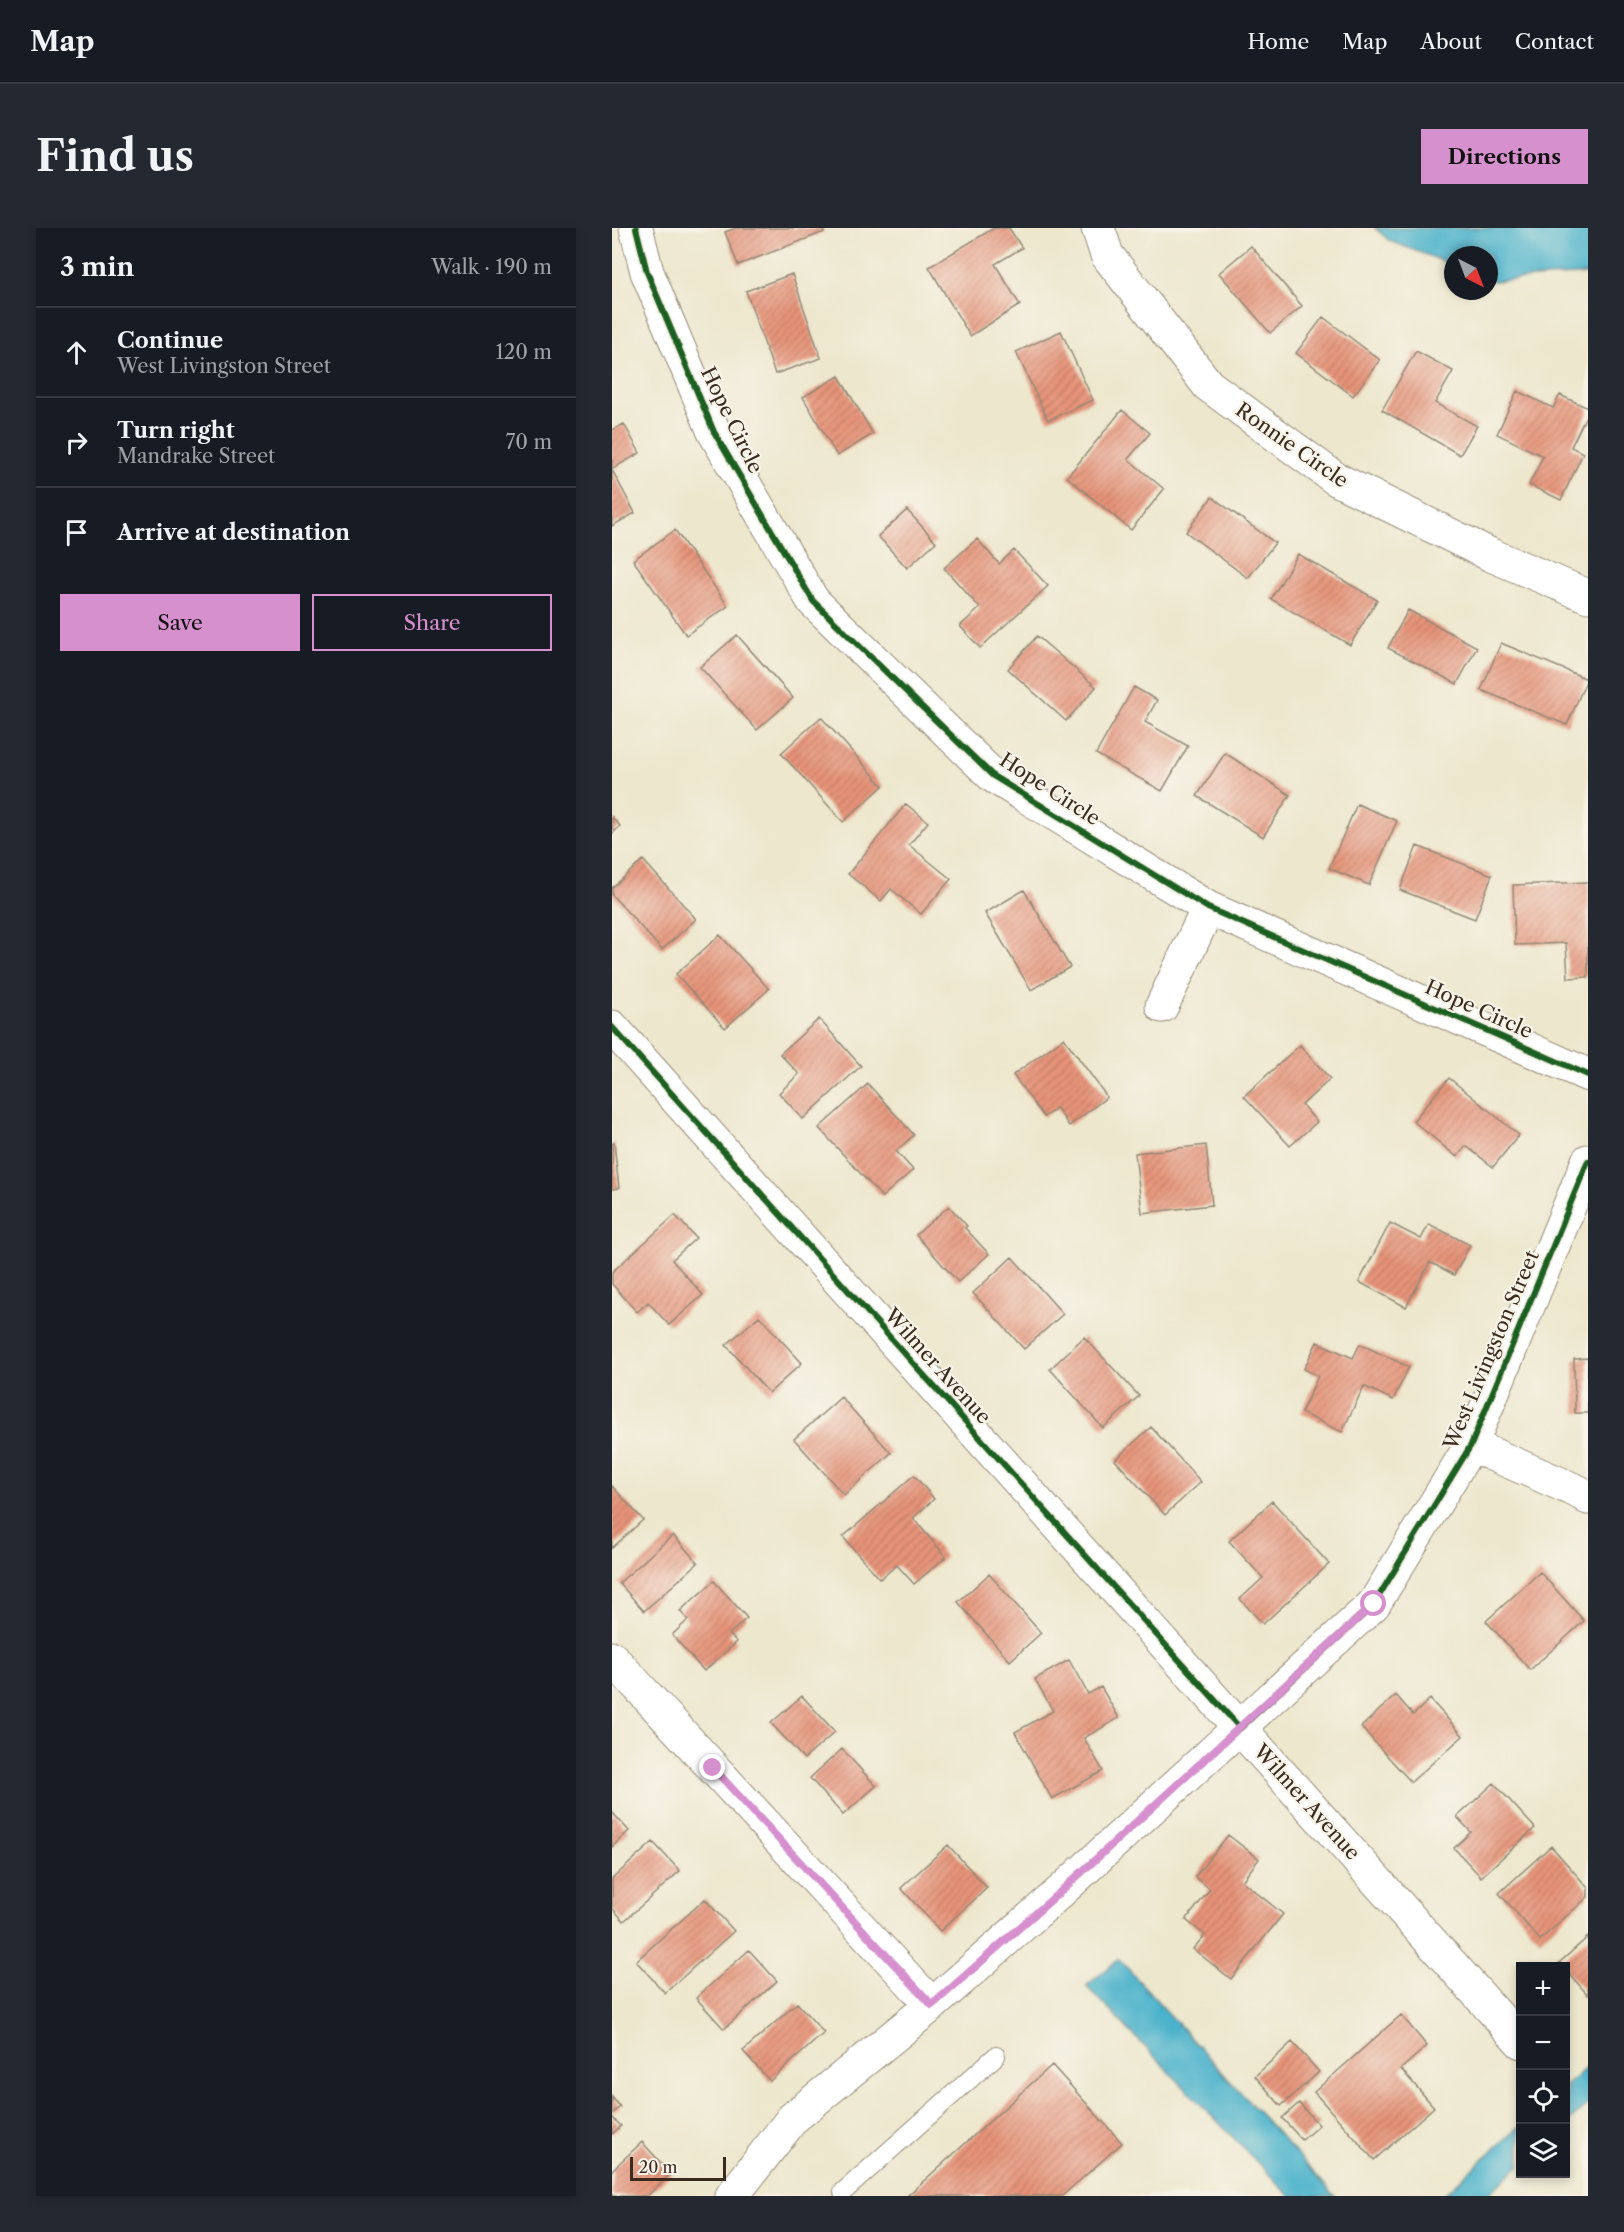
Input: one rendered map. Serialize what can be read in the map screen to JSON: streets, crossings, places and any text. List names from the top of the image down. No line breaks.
{"streets":{"street":["Hope Circle","Ronnie Circle","West Livingston Street","Wilmer Avenue"]},"crossings":[["West Livingston Street","Wilmer Avenue"]],"scale_bar":"20 m","north":"bottom right","page":{"header":"Map","nav":["Home","Map","About","Contact"],"buttons":["Directions",["Save","Share"]],"title":"Find us","heading":["3 min","Walk · 190 m"],"list":[["Continue","West Livingston Street","120 m"],["Turn right","Mandrake Street","70 m"],"Arrive at destination"],"map_buttons":["+","−"],"scale":"20 m"}}
